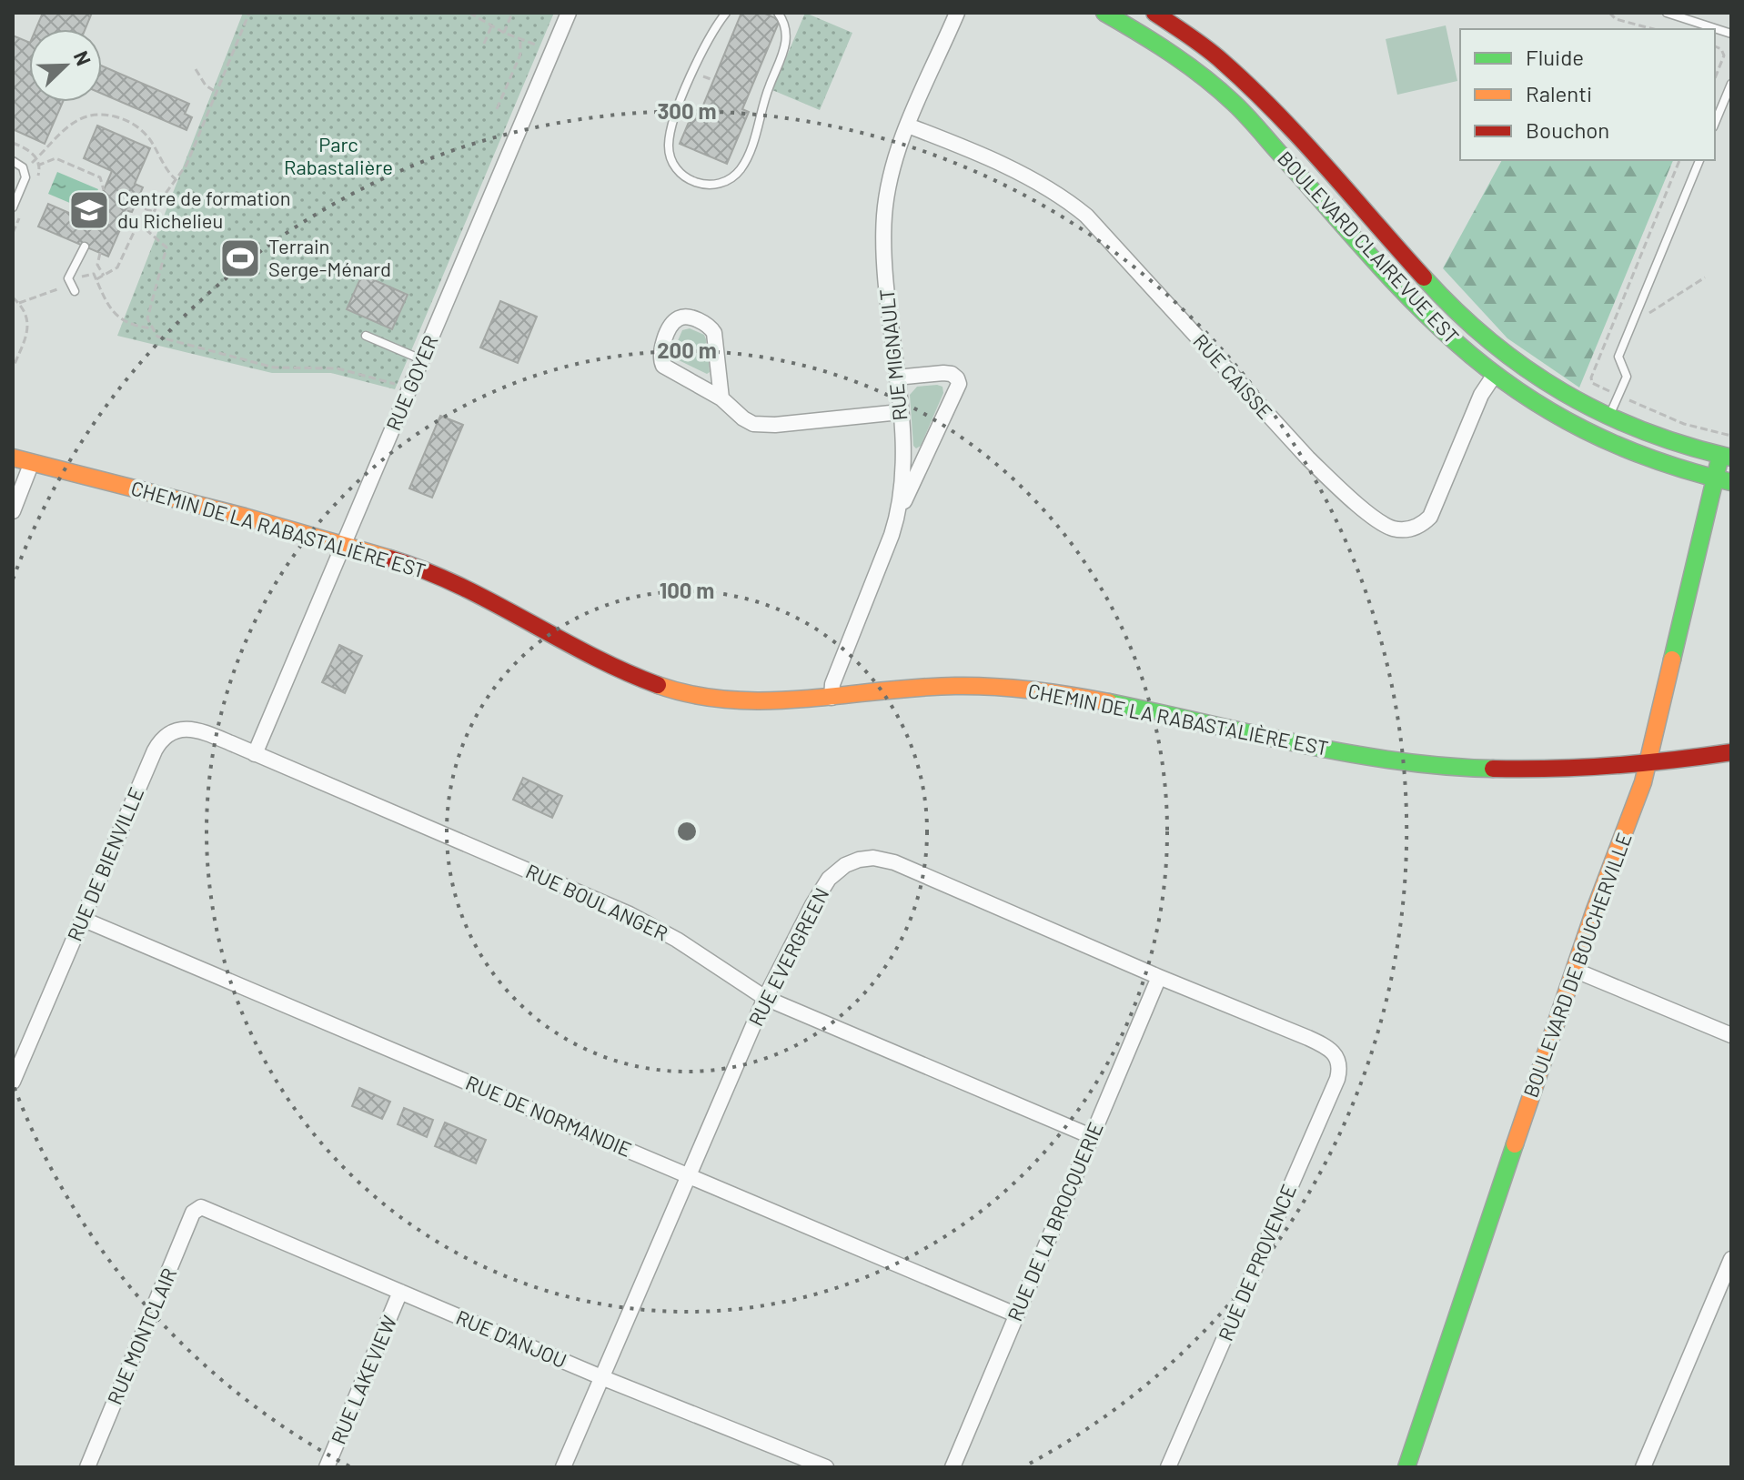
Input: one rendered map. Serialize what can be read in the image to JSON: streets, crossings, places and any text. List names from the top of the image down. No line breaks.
{"streets":{"street":["BOULEVARD CLAIREVUE EST","RUE MIGNAULT","RUE CAISSE","RUE GOYER","CHEMIN DE LA RABASTALIÈRE EST","RUE DE BIENVILLE","RUE BOULANGER","RUE EVERGREEN","BOULEVARD DE BOUCHERVILLE","RUE DE NORMANDIE","RUE DE LA BROCQUERIE","RUE DE PROVENCE","RUE MONTCLAIR","RUE D'ANJOU","RUE LAKEVIEW"]},"crossings":[["BOULEVARD CLAIREVUE EST","RUE CAISSE"],["BOULEVARD CLAIREVUE EST","BOULEVARD DE BOUCHERVILLE"],["RUE MIGNAULT","RUE CAISSE"],["RUE MIGNAULT","CHEMIN DE LA RABASTALIÈRE EST"],["RUE GOYER","CHEMIN DE LA RABASTALIÈRE EST"],["RUE GOYER","RUE DE BIENVILLE"],["RUE GOYER","RUE BOULANGER"],["CHEMIN DE LA RABASTALIÈRE EST","BOULEVARD DE BOUCHERVILLE"],["RUE DE BIENVILLE","RUE BOULANGER"],["RUE DE BIENVILLE","RUE DE NORMANDIE"],["RUE BOULANGER","RUE EVERGREEN"],["RUE BOULANGER","RUE DE LA BROCQUERIE"],["RUE EVERGREEN","RUE DE NORMANDIE"],["RUE EVERGREEN","RUE DE LA BROCQUERIE"],["RUE EVERGREEN","RUE DE PROVENCE"],["RUE EVERGREEN","RUE D'ANJOU"],["RUE DE NORMANDIE","RUE DE LA BROCQUERIE"],["RUE MONTCLAIR","RUE D'ANJOU"],["RUE D'ANJOU","RUE LAKEVIEW"]],"parks":["Parc Rabastalière"],"places":{"school or university":["Centre de formation du Richelieu"],"sports":["Terrain Serge-Ménard"]},"legend":["Fluide","Ralenti","Bouchon"],"north":"top right","rings":["300 m","200 m","100 m"]}
